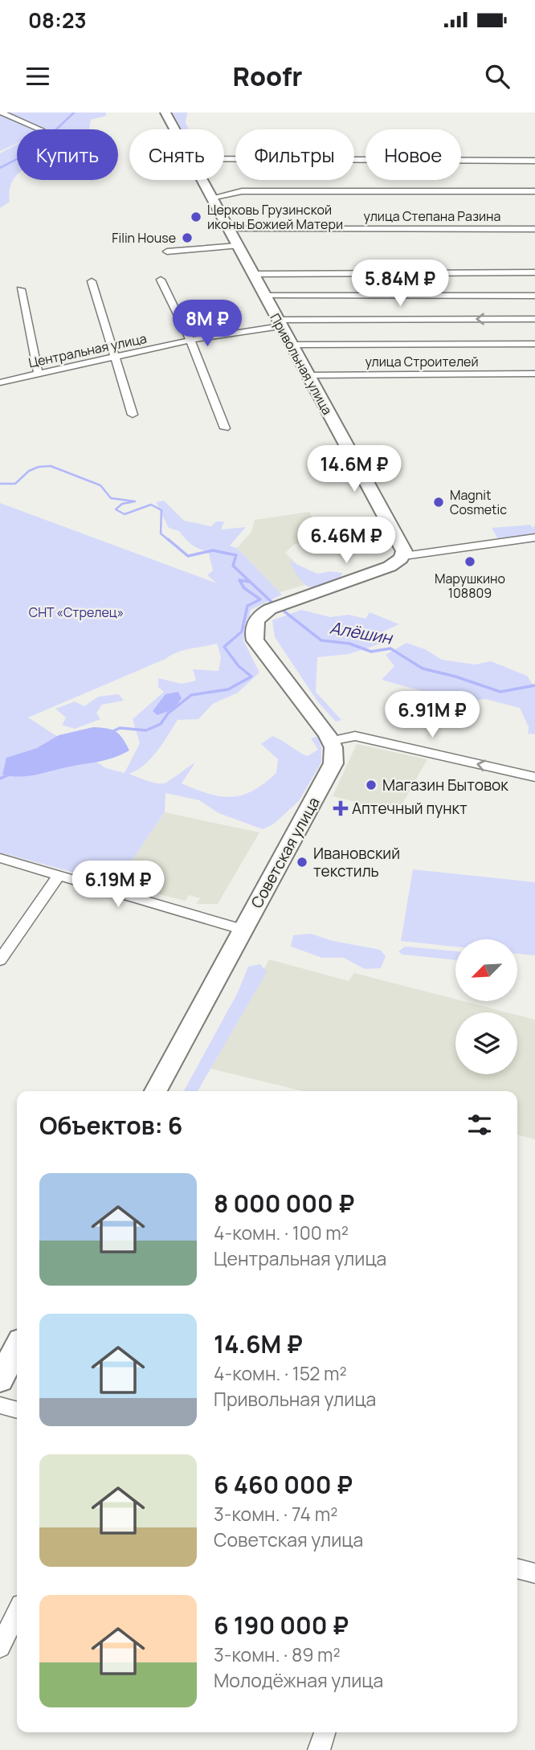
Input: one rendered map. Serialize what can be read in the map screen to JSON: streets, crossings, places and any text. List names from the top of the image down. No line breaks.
{"streets":{"street":["улица Степана Разина","Центральная улица","улица Строителей","Привольная улица","Советская улица"]},"crossings":[["улица Степана Разина","Привольная улица"],["Центральная улица","Привольная улица"],["улица Строителей","Привольная улица"]],"water":["Алёшин"],"parks":["СНТ «Стрелец»"],"places":{"other":["Церковь Грузинской иконы Божией Матери","Filin House","Magnit Cosmetic","Марушкино 108809","Магазин Бытовок","Ивановский текстиль"],"health":["Аптечный пункт"]},"north":"bottom left","page":{"status":"08:23","header":"Roofr","chip":["Купить","Снять","Фильтры","Новое"],"price":["5.84M ₽","8M ₽","14.6M ₽","6.46M ₽","6.91M ₽","6.19M ₽"],"heading":"Объектов: 6","list":[{"name":"8 000 000 ₽","note":"4-комн. · 100 m² · Центральная улица"},{"name":"14.6M ₽","note":"4-комн. · 152 m² · Привольная улица"},{"name":"6 460 000 ₽","note":"3-комн. · 74 m² · Советская улица"},{"name":"6 190 000 ₽","note":"3-комн. · 89 m² · Молодёжная улица"}]}}
